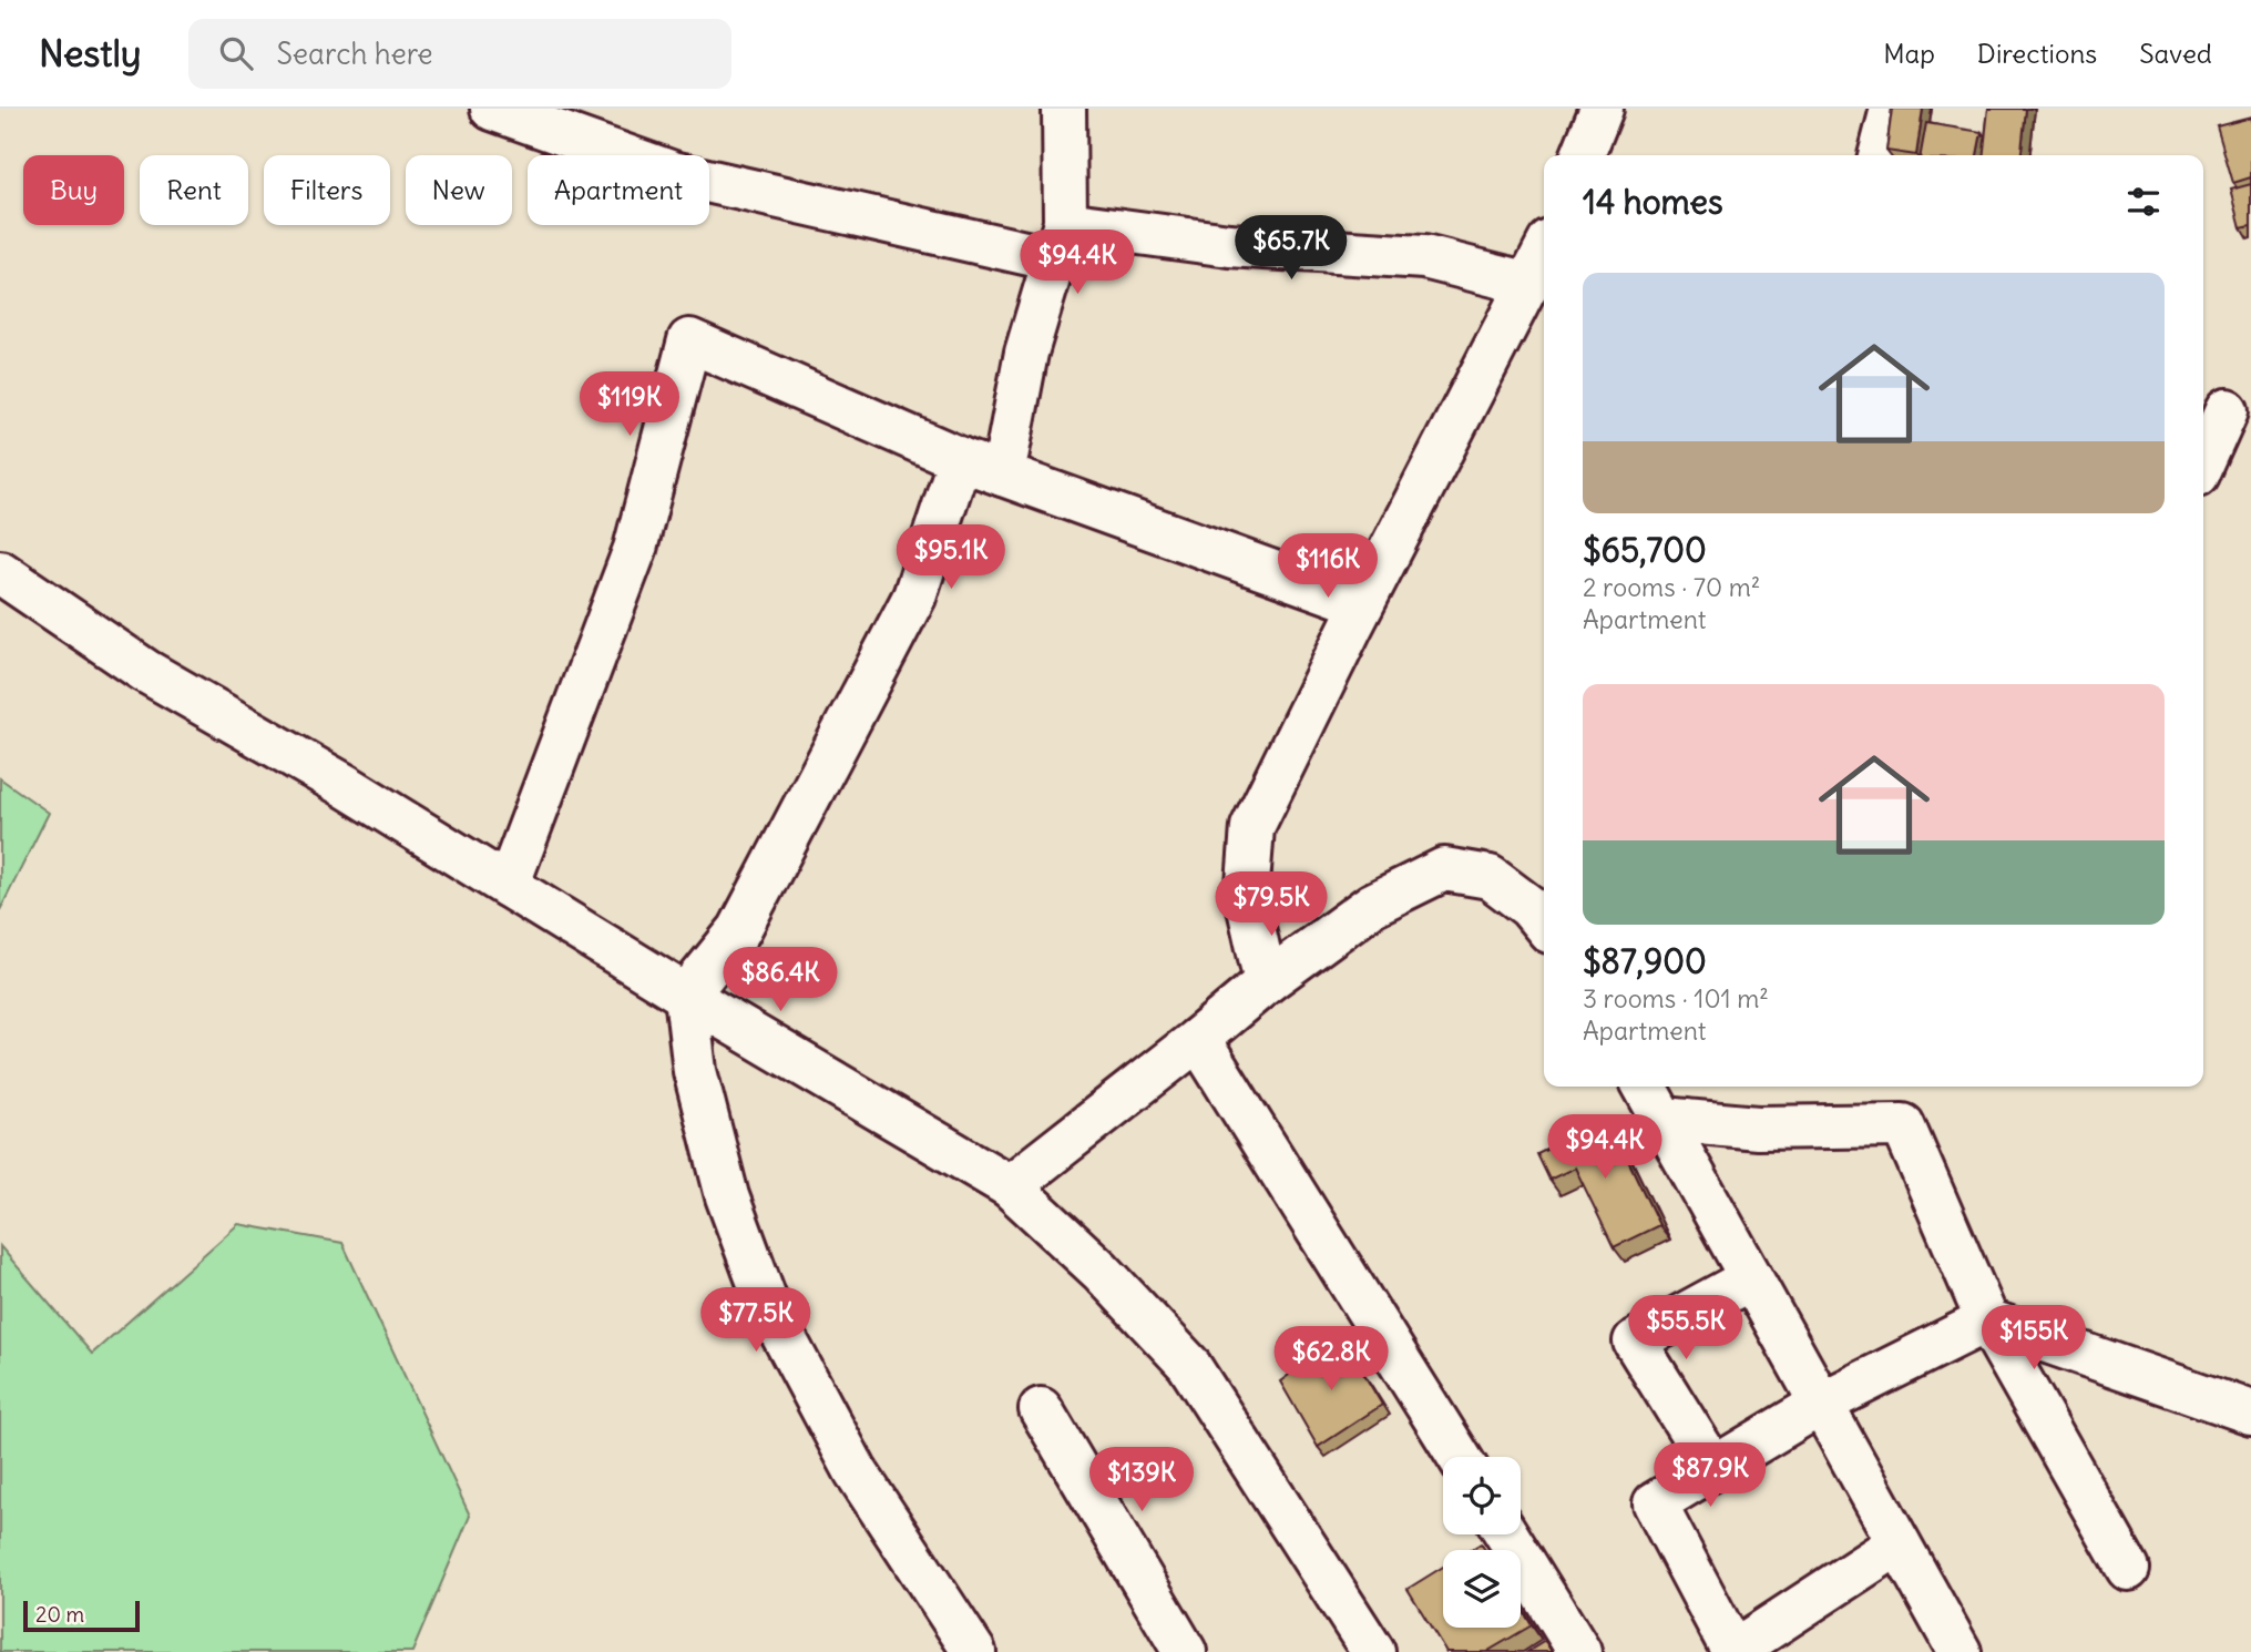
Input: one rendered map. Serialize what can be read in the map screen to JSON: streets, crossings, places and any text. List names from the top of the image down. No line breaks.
{"scale_bar":"20 m","page":{"header":"Nestly","search":"Search here","nav":["Map","Directions","Saved"],"chip":["Buy","Rent","Filters","New","Apartment"],"heading":"14 homes","price":["$65.7K","$94.4K","$119K","$95.1K","$116K","$79.5K","$86.4K","$94.4K","$77.5K","$55.5K","$155K","$62.8K","$87.9K","$139K"],"list":[{"name":"$65,700","note":"2 rooms · 70 m² · Apartment"},{"name":"$87,900","note":"3 rooms · 101 m² · Apartment"}],"scale":"20 m"}}
